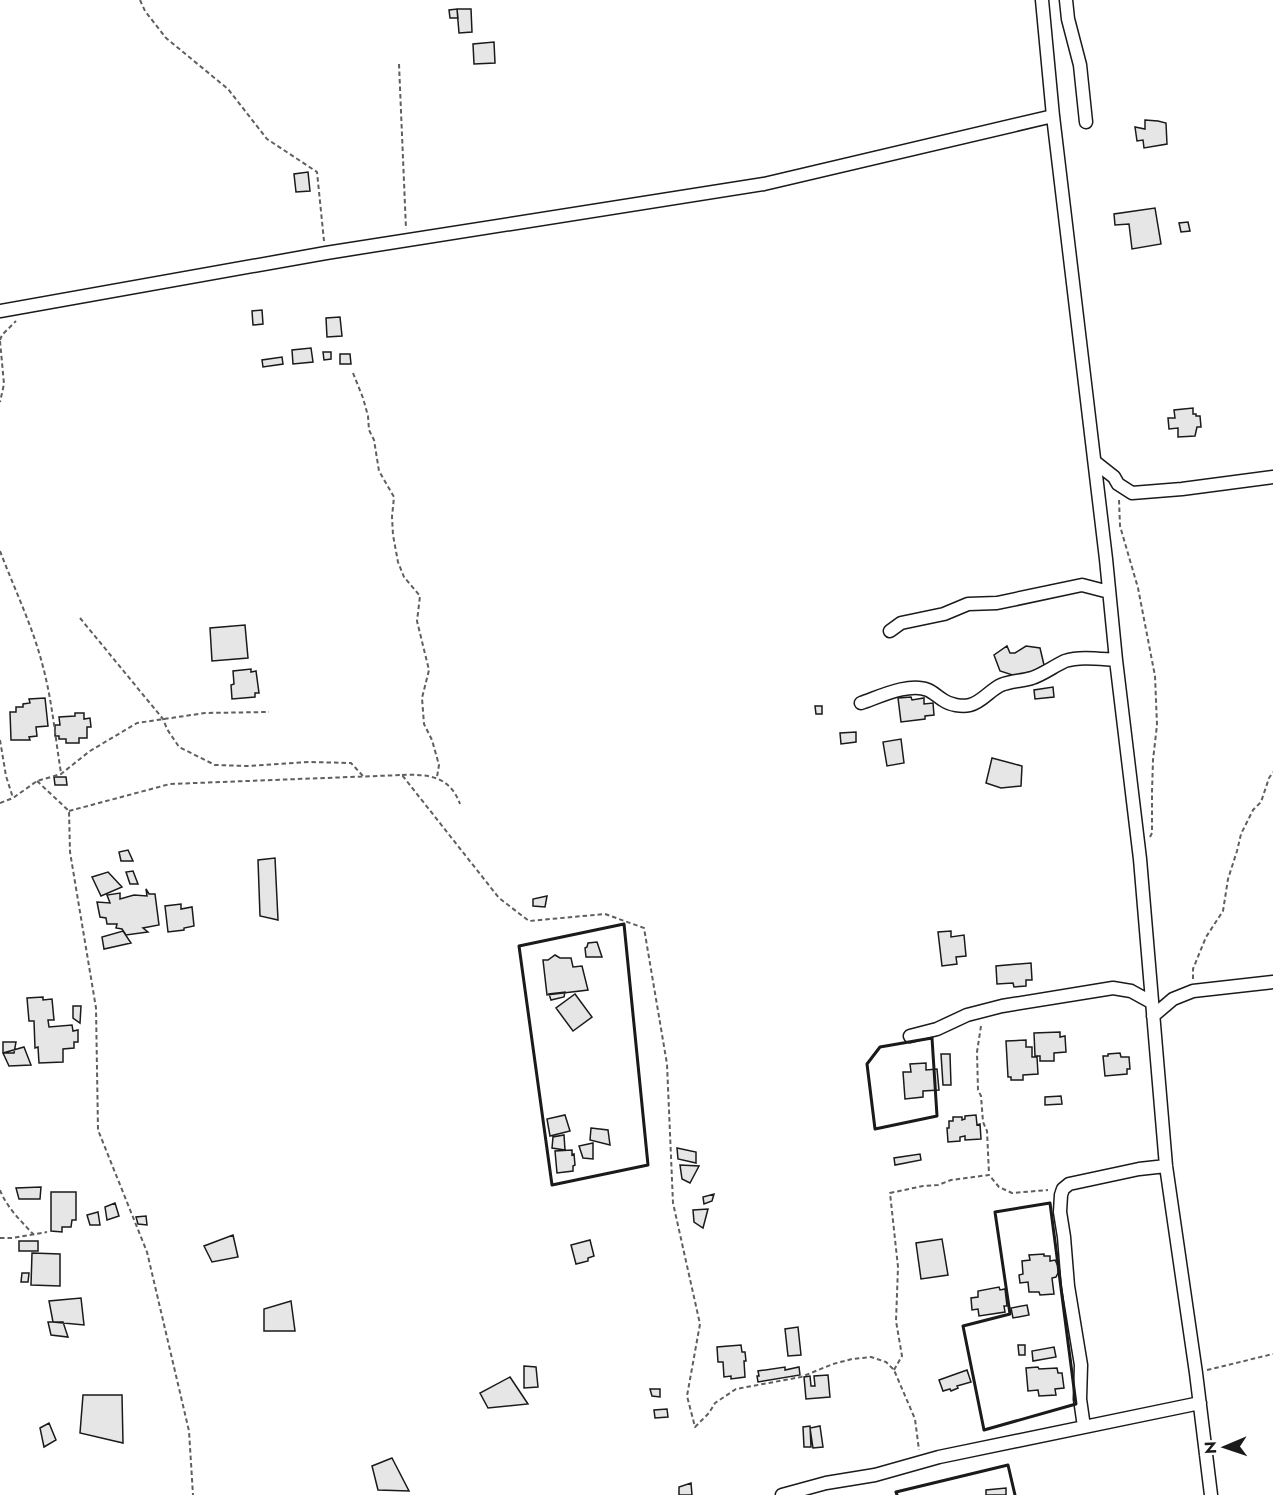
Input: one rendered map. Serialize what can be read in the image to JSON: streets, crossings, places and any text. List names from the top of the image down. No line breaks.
{"north":"left"}
